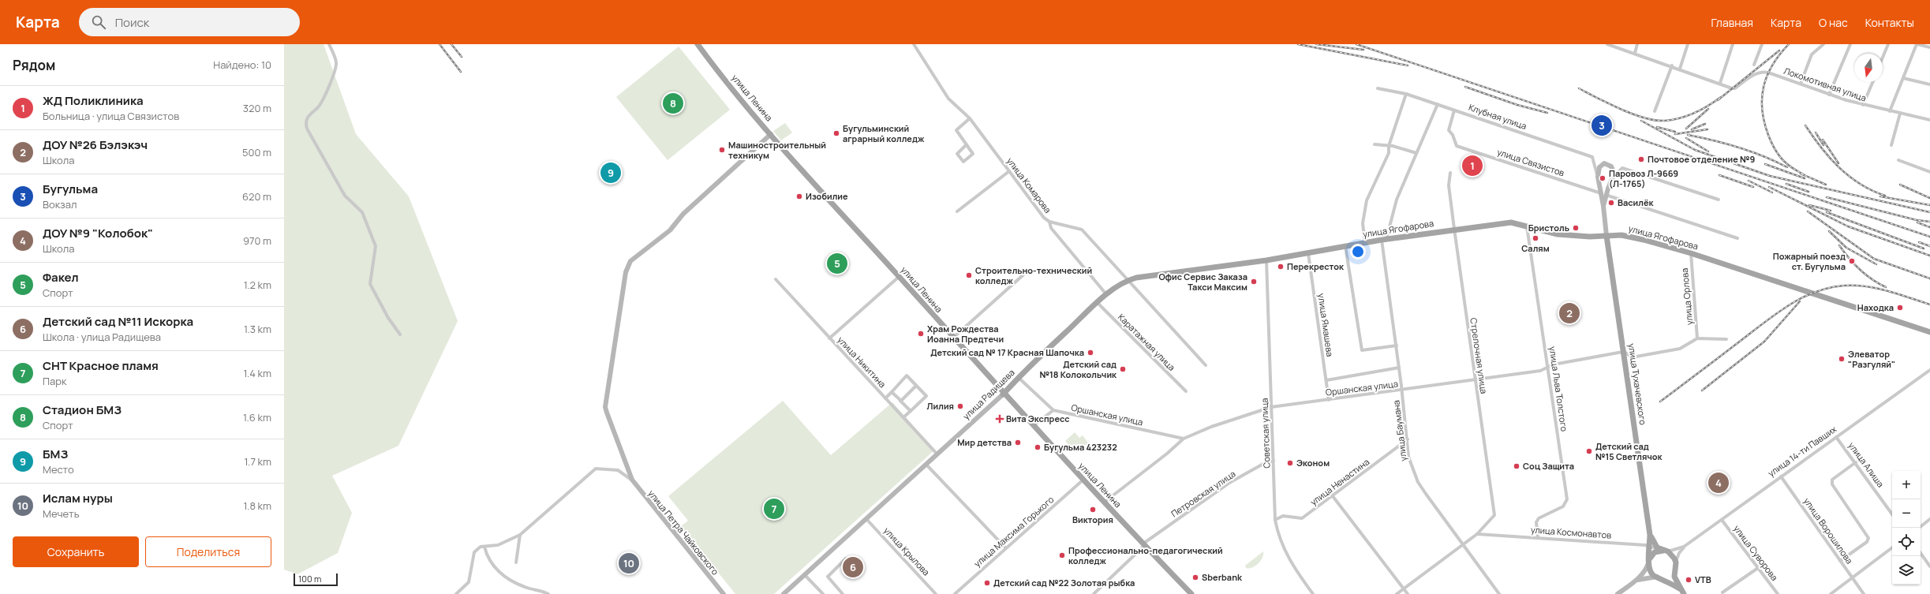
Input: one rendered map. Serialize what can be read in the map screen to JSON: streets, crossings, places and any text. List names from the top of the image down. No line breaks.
{"streets":{"main road":["улица Ленина","улица Ягофарова","улица Тухачевского","улица Радищева"],"street":["Локомотивная улица","Клубная улица","улица Связистов","улица Комарова","улица Орлова","улица Ямашева","Каратажная улица","Стрелочная улица","улица Никитина","Оршанская улица","улица Льва Толстого","улица Баумана","Советская улица","улица 14-ти Павших","улица Алиша","улица Ненастина","Петровская улица","улица Ворошилова","улица Максима Горького","улица Петра Чайковского","улица Космонавтов","улица Крылова","улица Суворова"]},"crossings":[["улица Ленина","улица Радищева"],["улица Ленина","Петровская улица"],["улица Ленина","улица Максима Горького"],["улица Ленина","улица Петра Чайковского"],["Клубная улица","улица Связистов"],["улица Комарова","улица Радищева"],["улица Ягофарова","улица Орлова"],["улица Ягофарова","улица Ямашева"],["улица Ягофарова","Стрелочная улица"],["улица Ягофарова","улица Тухачевского"],["улица Ягофарова","улица Льва Толстого"],["улица Ягофарова","улица Радищева"],["улица Ягофарова","улица Баумана"],["улица Ягофарова","Советская улица"],["улица Орлова","Оршанская улица"],["улица Ямашева","Оршанская улица"],["Каратажная улица","улица Радищева"],["Стрелочная улица","Оршанская улица"],["Стрелочная улица","улица Космонавтов"],["улица Никитина","улица Радищева"],["улица Тухачевского","Оршанская улица"],["Оршанская улица","улица Льва Толстого"],["Оршанская улица","улица Баумана"],["Оршанская улица","Советская улица"],["улица Льва Толстого","улица Космонавтов"],["улица Радищева","улица Крылова"],["улица Баумана","улица Ненастина"],["Советская улица","улица Ненастина"],["Советская улица","Петровская улица"],["улица 14-ти Павших","улица Алиша"],["улица 14-ти Павших","улица Ворошилова"],["улица 14-ти Павших","улица Суворова"]],"places":{"other":["Бугульминский аграрный колледж","Машиностроительный техникум","Почтовое отделение №9","Паровоз Л-9669 (Л-1765)","Изобилие","Василёк","Бристоль","Салям","Пожарный поезд ст. Бугульма","Перекресток","Строительно-технический колледж","Офис Сервис Заказа Такси Максим","Находка","Храм Рождества Иоанна Предтечи","Детский сад № 17 Красная Шапочка","Элеватор \"Разгуляй\"","Детский сад №18 Колокольчик","Лилия","Мир детства","Бугульма 423232","Детский сад №15 Светлячок","Эконом","Соц Защита","Виктория","Профессионально-педагогический колледж","Sberbank","VTB","Детский сад №22 Золотая рыбка"],"health":["Вита Экспресс"]},"scale_bar":"100 m","north":"bottom","page":{"header":"Карта","search":"Поиск","nav":["Главная","Карта","О нас","Контакты"],"heading":["Рядом","Найдено: 10"],"list":[{"mark":"1","name":"ЖД Поликлиника","note":"Больница · улица Связистов","value":"320 m"},{"mark":"2","name":"ДОУ №26 Бэлэкэч","note":"Школа","value":"500 m"},{"mark":"3","name":"Бугульма","note":"Вокзал","value":"620 m"},{"mark":"4","name":"ДОУ №9 \"Колобок\"","note":"Школа","value":"970 m"},{"mark":"5","name":"Факел","note":"Спорт","value":"1.2 km"},{"mark":"6","name":"Детский сад №11 Искорка","note":"Школа · улица Радищева","value":"1.3 km"},{"mark":"7","name":"СНТ Красное пламя","note":"Парк","value":"1.4 km"},{"mark":"8","name":"Стадион БМЗ","note":"Спорт","value":"1.6 km"},{"mark":"9","name":"БМЗ","note":"Место","value":"1.7 km"},{"mark":"10","name":"Ислам нуры","note":"Мечеть","value":"1.8 km"}],"pins":["8","3","1","9","5","2","4","7","10","6"],"map_buttons":["+","−"],"buttons":["Сохранить","Поделиться"],"scale":"100 m"}}
